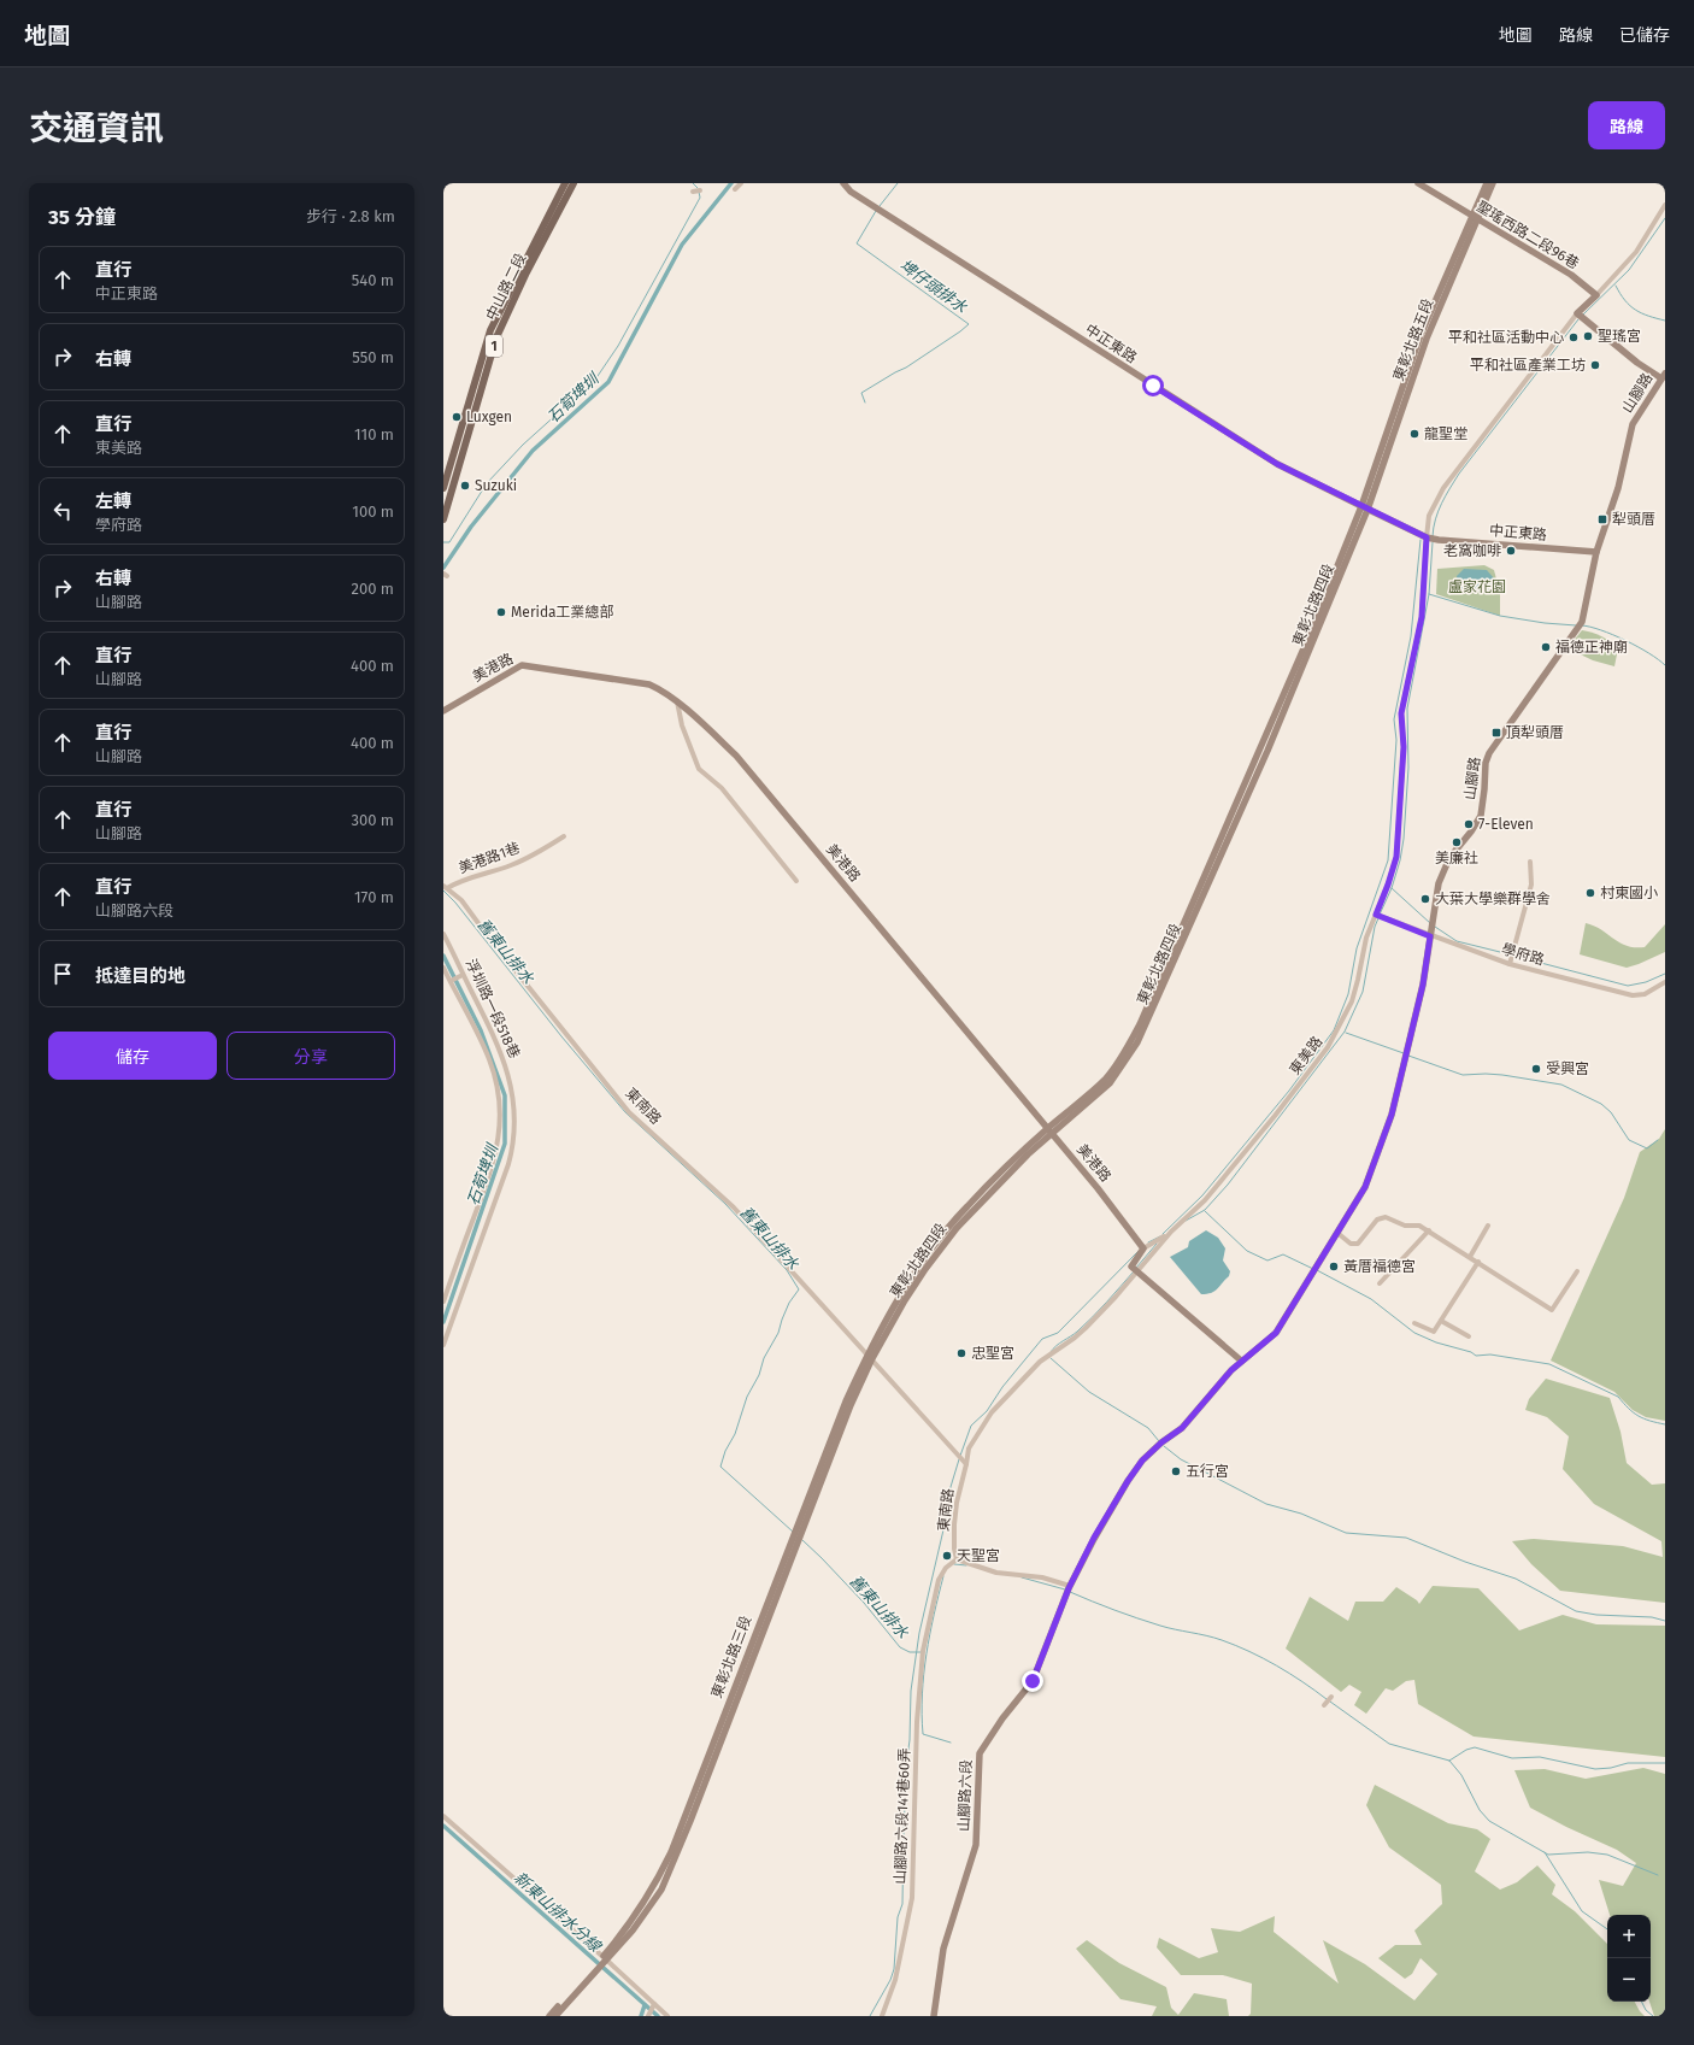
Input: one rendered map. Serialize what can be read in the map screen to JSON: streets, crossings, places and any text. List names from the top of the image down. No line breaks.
{"streets":{"main road":["中山路二段","1"],"street":["聖瑤西路二段96巷","東彰北路五段","中正東路","山腳路","東彰北路四段","美港路","美港路1巷","學府路","浮圳路一段518巷","東美路","東南路","東彰北路三段","山腳路六段","山腳路六段141巷60弄"]},"crossings":[["聖瑤西路二段96巷","東彰北路五段"],["東彰北路五段","中正東路"],["東彰北路五段","東彰北路四段"],["中正東路","山腳路"],["中正東路","東彰北路四段"],["中正東路","東美路"],["山腳路","學府路"],["東彰北路四段","美港路"],["東彰北路四段","東南路"],["東彰北路四段","東彰北路三段"],["美港路1巷","東南路"],["學府路","東美路"],["東美路","東南路"],["東南路","東彰北路三段"],["東南路","山腳路六段141巷60弄"]],"water":["埤仔頭排水","石筍埤圳","舊東山排水","新東山排水分線"],"parks":["盧家花園"],"places":{"other":["聖瑤宮","平和社區活動中心","平和社區產業工坊","Luxgen","龍聖堂","Suzuki","老窩咖啡","Merida工業總部","福德正神廟","7-Eleven","美廉社","村東國小","大葉大學樂群學舍","受興宮","黃厝福德宮","忠聖宮","五行宮","天聖宮"],"transit":["犁頭厝","頂犁頭厝"]},"page":{"header":"地圖","nav":["地圖","路線","已儲存"],"title":"交通資訊","buttons":["路線",["儲存","分享"]],"heading":["35 分鐘","步行 · 2.8 km"],"list":[["直行","中正東路","540 m"],["右轉","550 m"],["直行","東美路","110 m"],["左轉","學府路","100 m"],["右轉","山腳路","200 m"],["直行","山腳路","400 m"],["直行","山腳路","400 m"],["直行","山腳路","300 m"],["直行","山腳路六段","170 m"],"抵達目的地"],"map_buttons":["+","−"]}}
